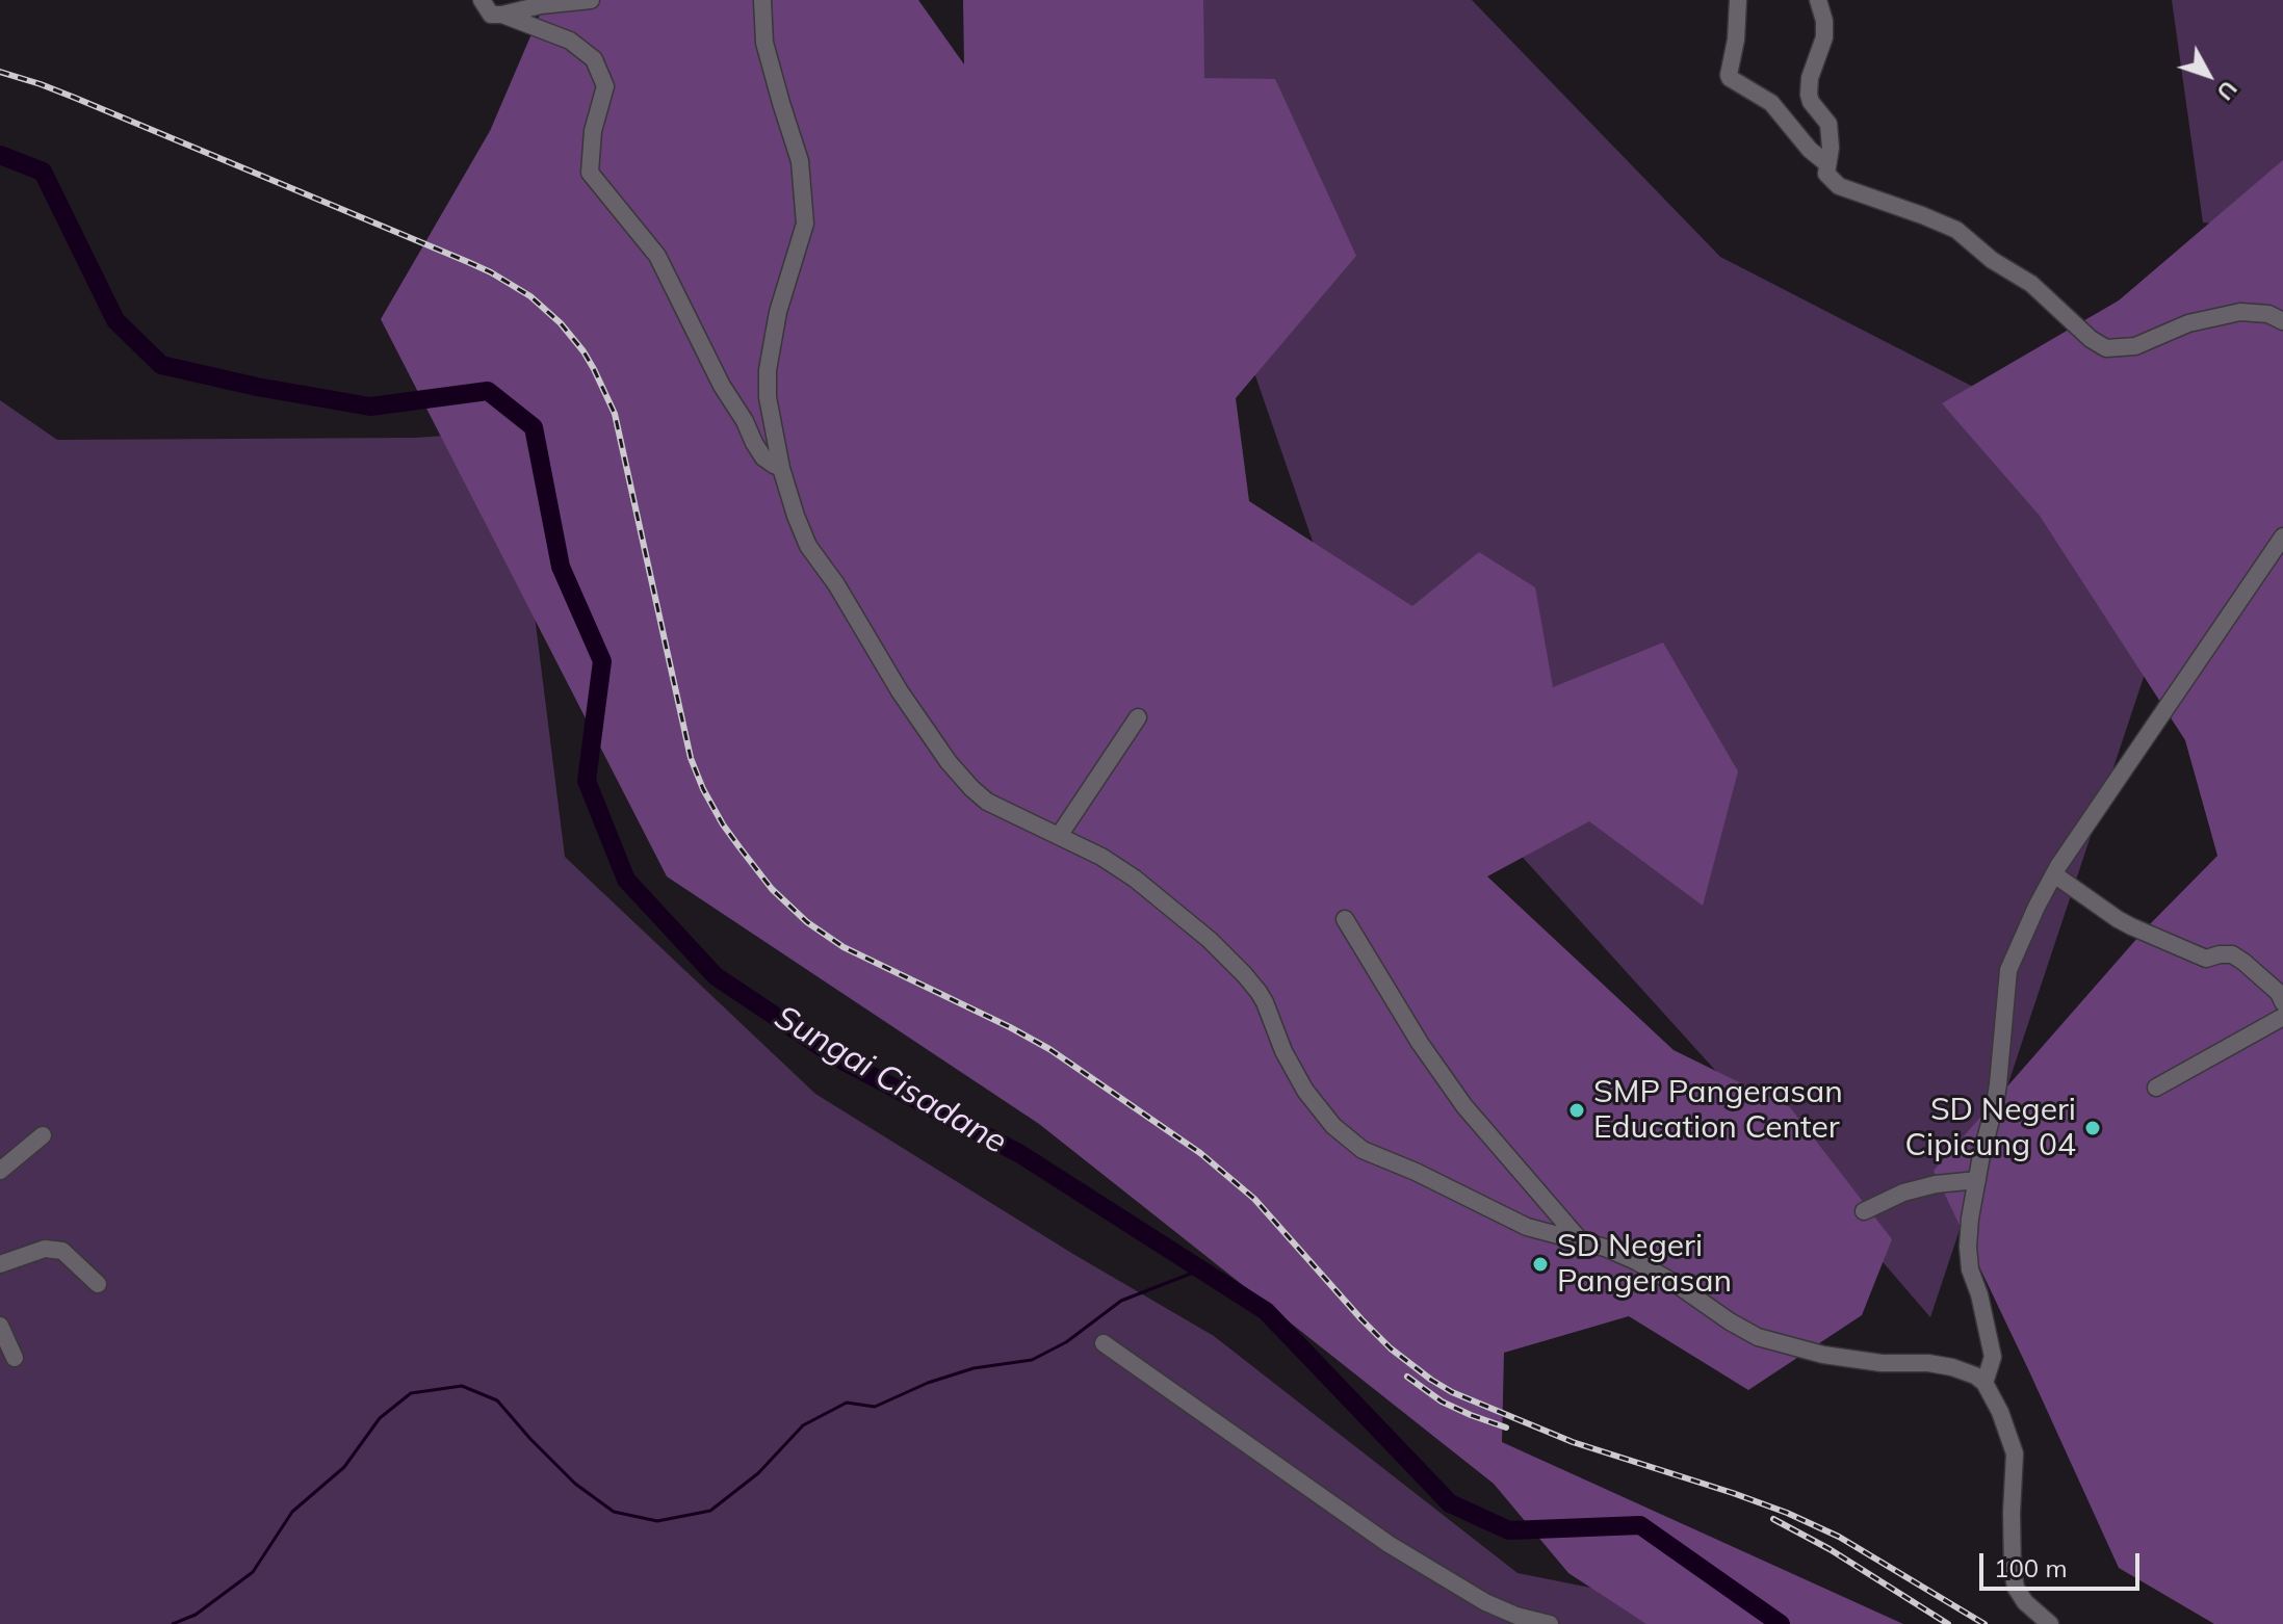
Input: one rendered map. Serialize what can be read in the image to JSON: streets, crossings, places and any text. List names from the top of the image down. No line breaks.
{"water":["Sungai Cisadane"],"places":["SMP Pangerasan Education Center","SD Negeri Cipicung 04","SD Negeri Pangerasan"],"scale_bar":"100 m","north":"bottom right"}
